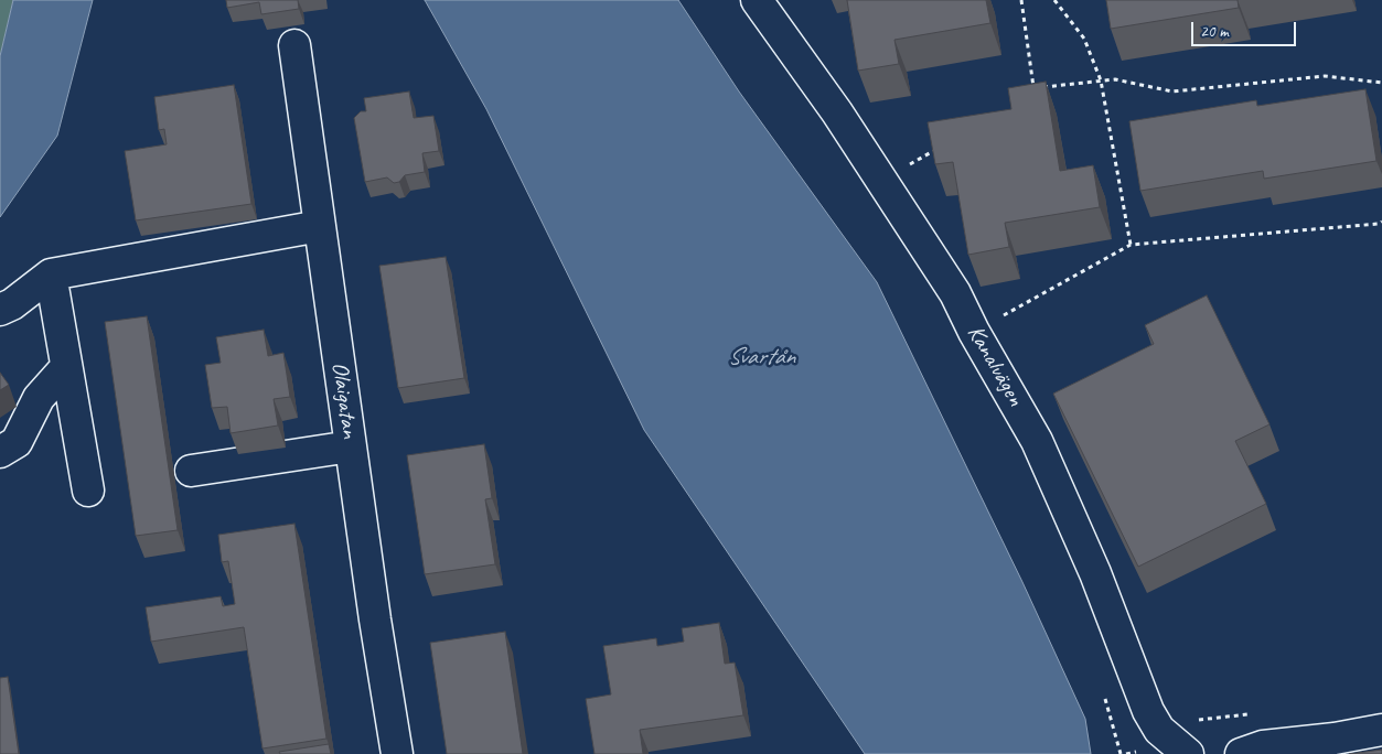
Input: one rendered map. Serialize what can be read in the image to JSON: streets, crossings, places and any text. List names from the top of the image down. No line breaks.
{"streets":{"street":["Kanalvägen","Olaigatan"]},"water":["Svartån"],"scale_bar":"20 m"}
